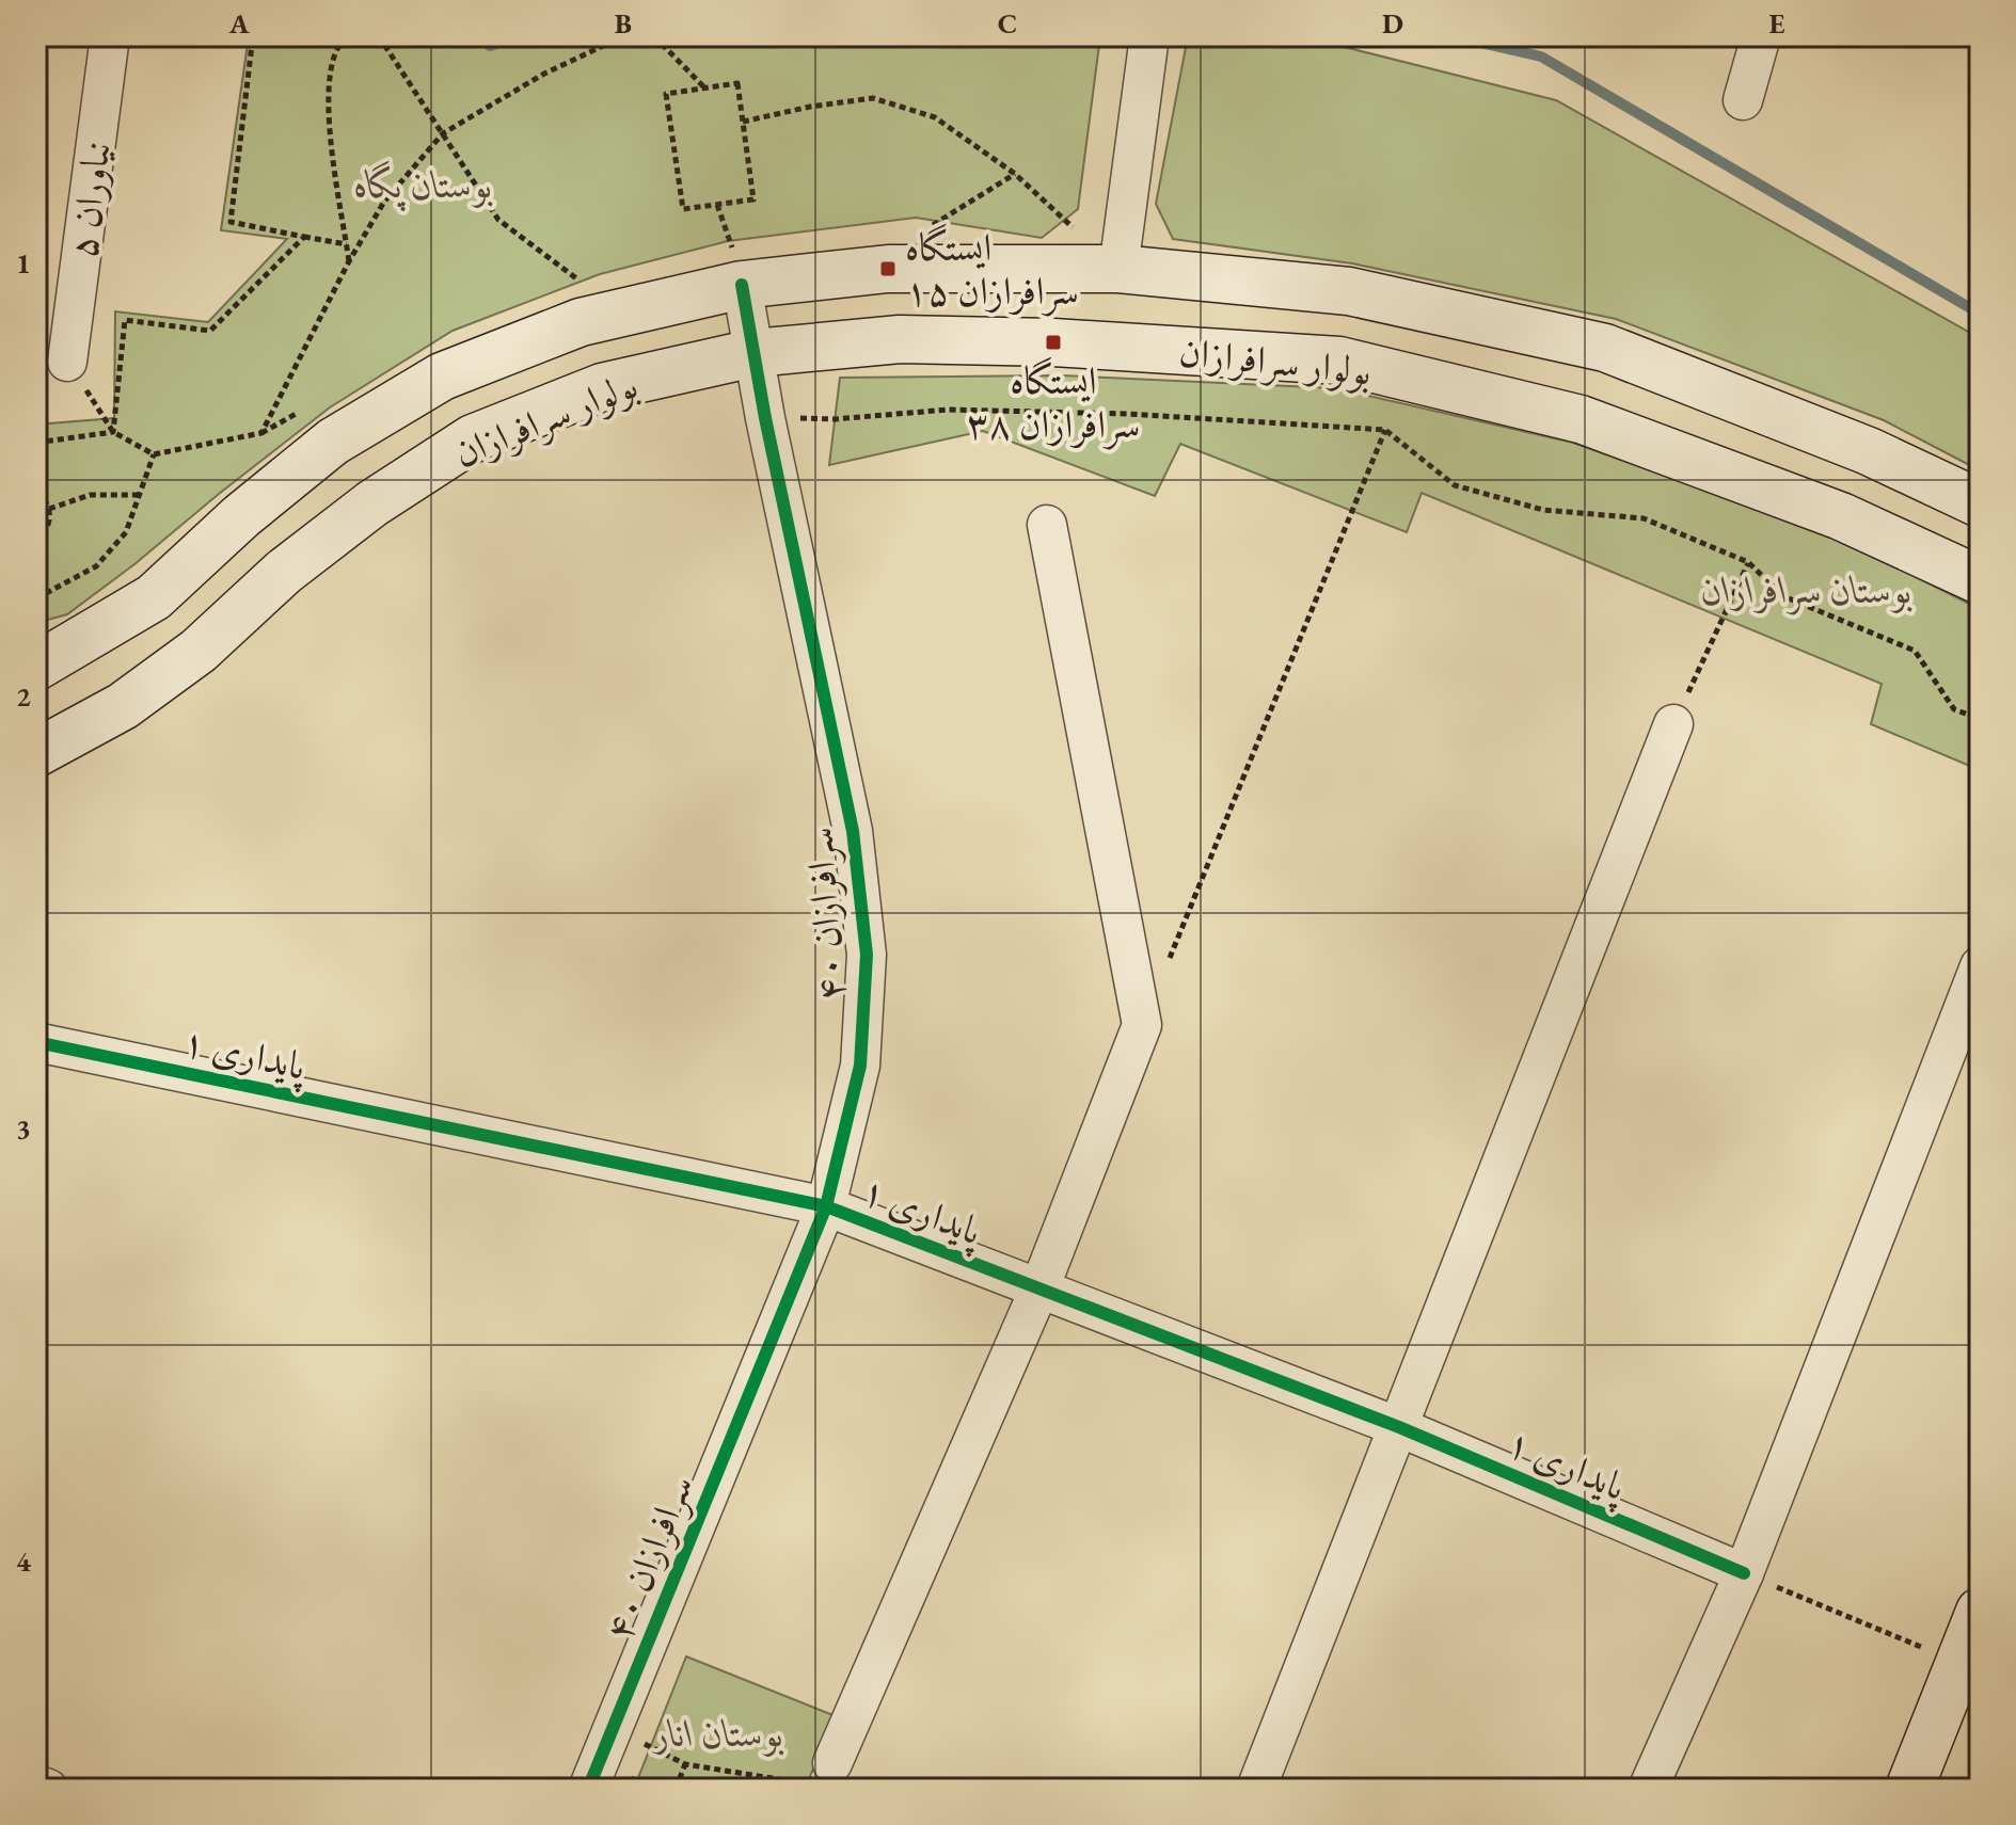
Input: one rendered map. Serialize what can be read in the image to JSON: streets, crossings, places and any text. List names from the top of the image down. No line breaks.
{"streets":{"main road":["بولوار سرافرازان"],"street":["نیاوران ۵","سرافرازان ۴۰","پایداری ۱"]},"crossings":[["بولوار سرافرازان","سرافرازان ۴۰"],["سرافرازان ۴۰","پایداری ۱"]],"parks":["بوستان پگاه","بوستان سرافرازان","بوستان انار"],"places":{"transit":["ایستگاه سرافرازان ۱۵","ایستگاه سرافرازان ۳۸"]},"grid":{"columns":["A","B","C","D","E"],"rows":["1","2","3","4"]}}
